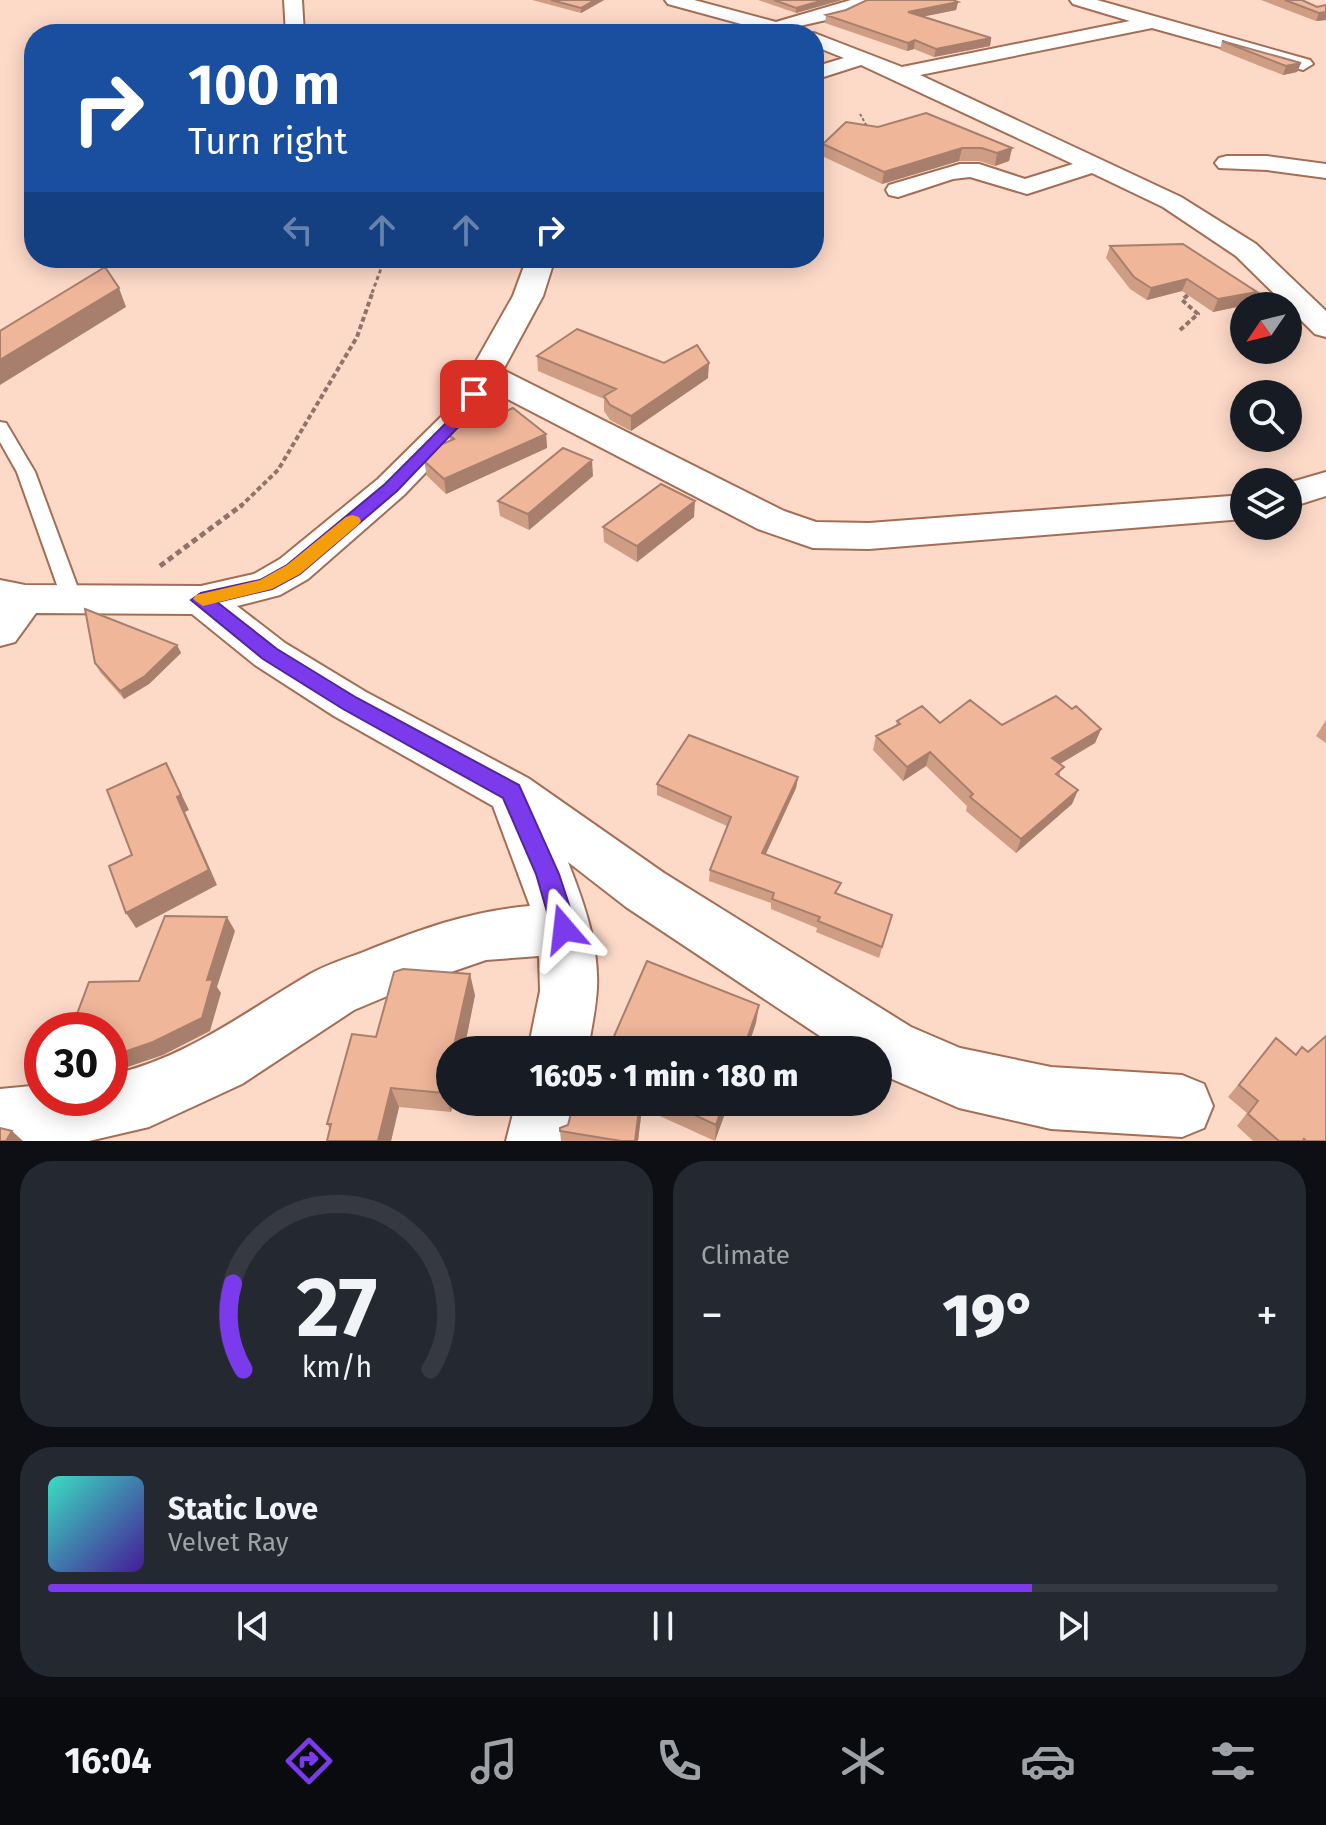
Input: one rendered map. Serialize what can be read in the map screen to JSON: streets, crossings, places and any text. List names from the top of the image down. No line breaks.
{"north":"bottom left","page":{"turn":["100 m","Turn right"],"limit":"30","trip":"16:05 · 1 min · 180 m","tile":"Climate","heat":["−","19°","+"],"song":["Static Love","Velvet Ray"],"tabs":"16:04","gauge":["27","km/h"]}}
